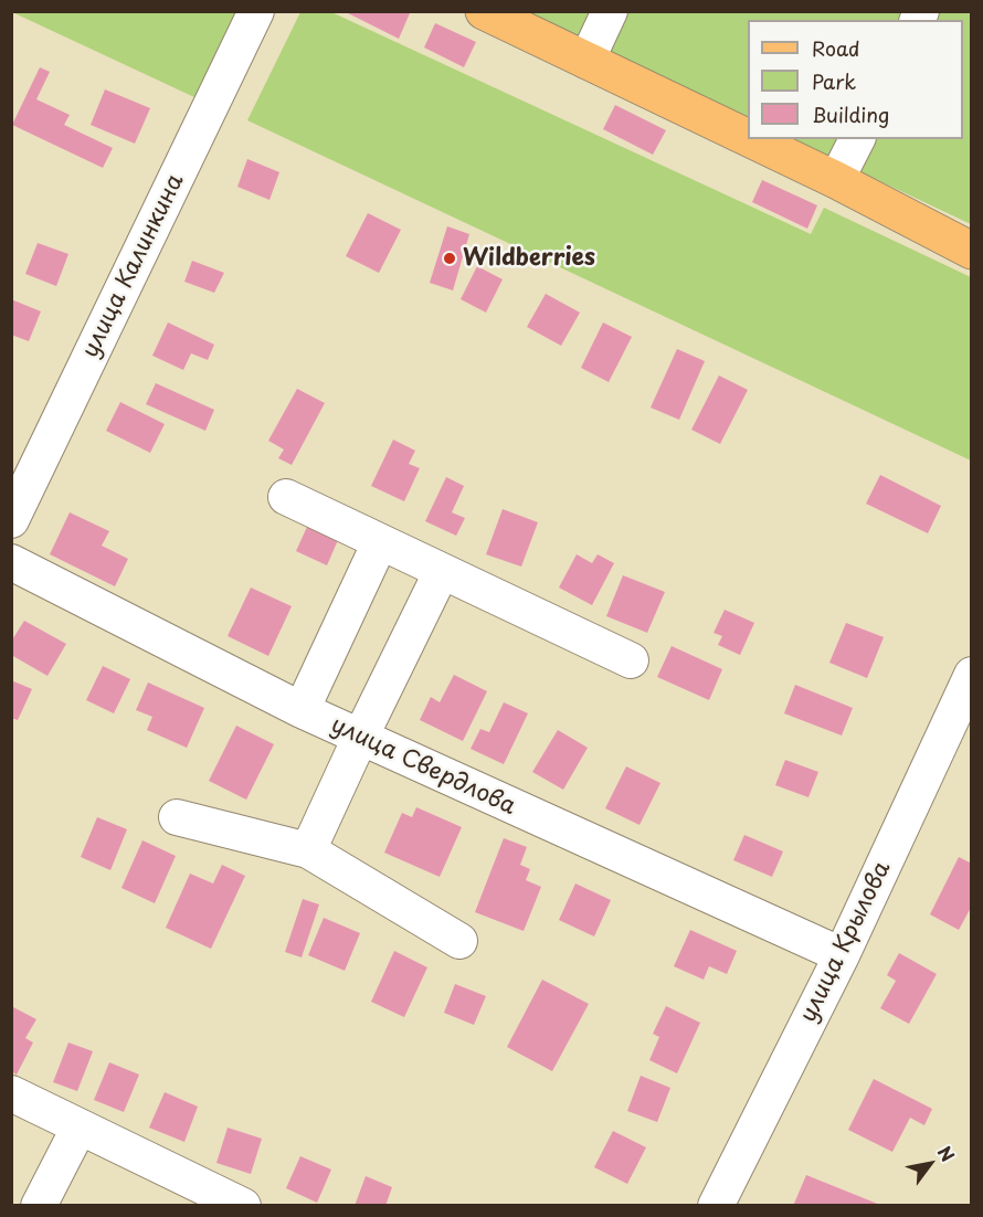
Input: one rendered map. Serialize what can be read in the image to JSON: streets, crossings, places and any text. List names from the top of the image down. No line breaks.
{"streets":{"street":["улица Калинкина","улица Свердлова","улица Крылова"]},"crossings":[["улица Свердлова","улица Крылова"]],"places":["Wildberries"],"legend":["Road","Park","Building"],"north":"top right"}
